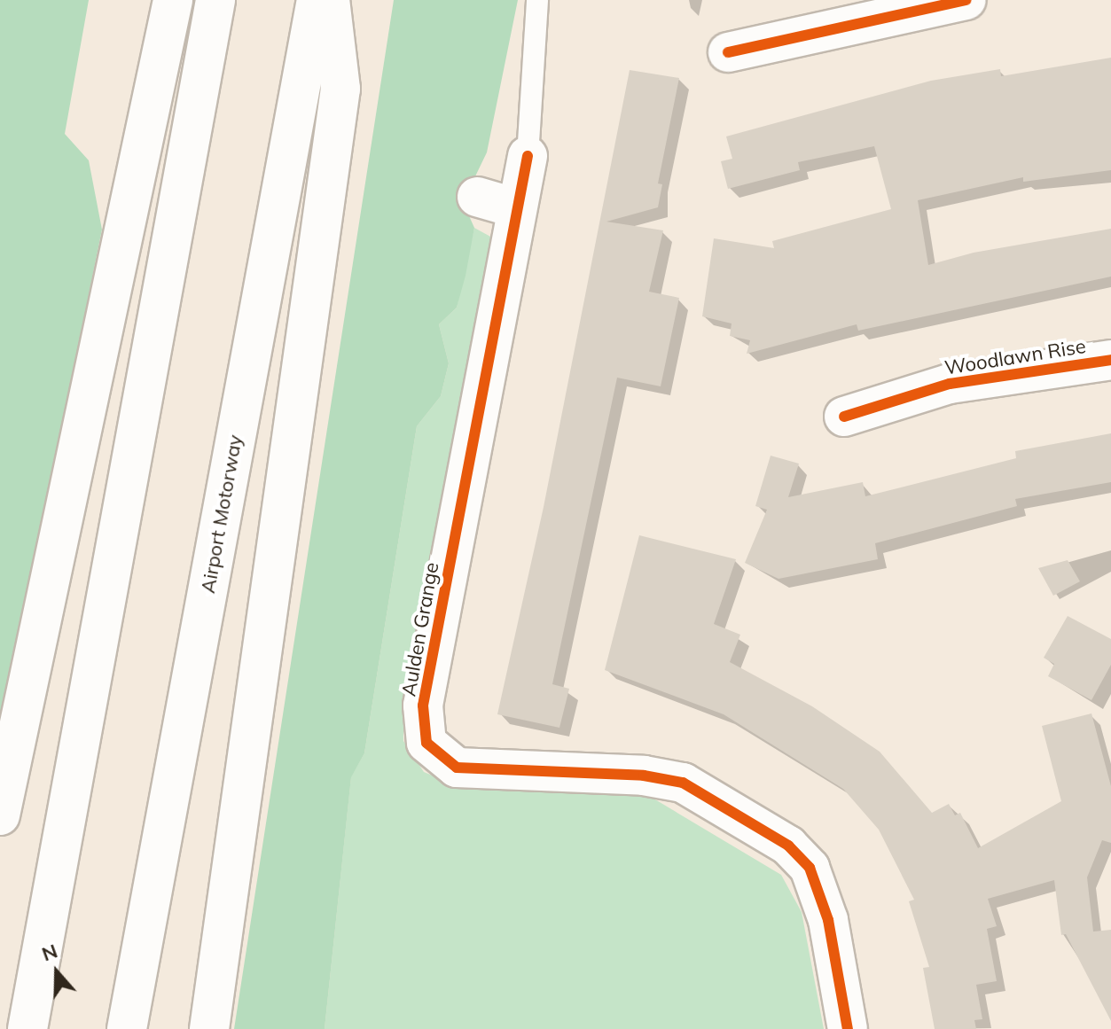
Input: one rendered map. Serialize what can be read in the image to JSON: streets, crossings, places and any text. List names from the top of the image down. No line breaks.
{"streets":{"main road":["Woodlawn Rise","Airport Motorway","Aulden Grange"]},"north":"top"}
